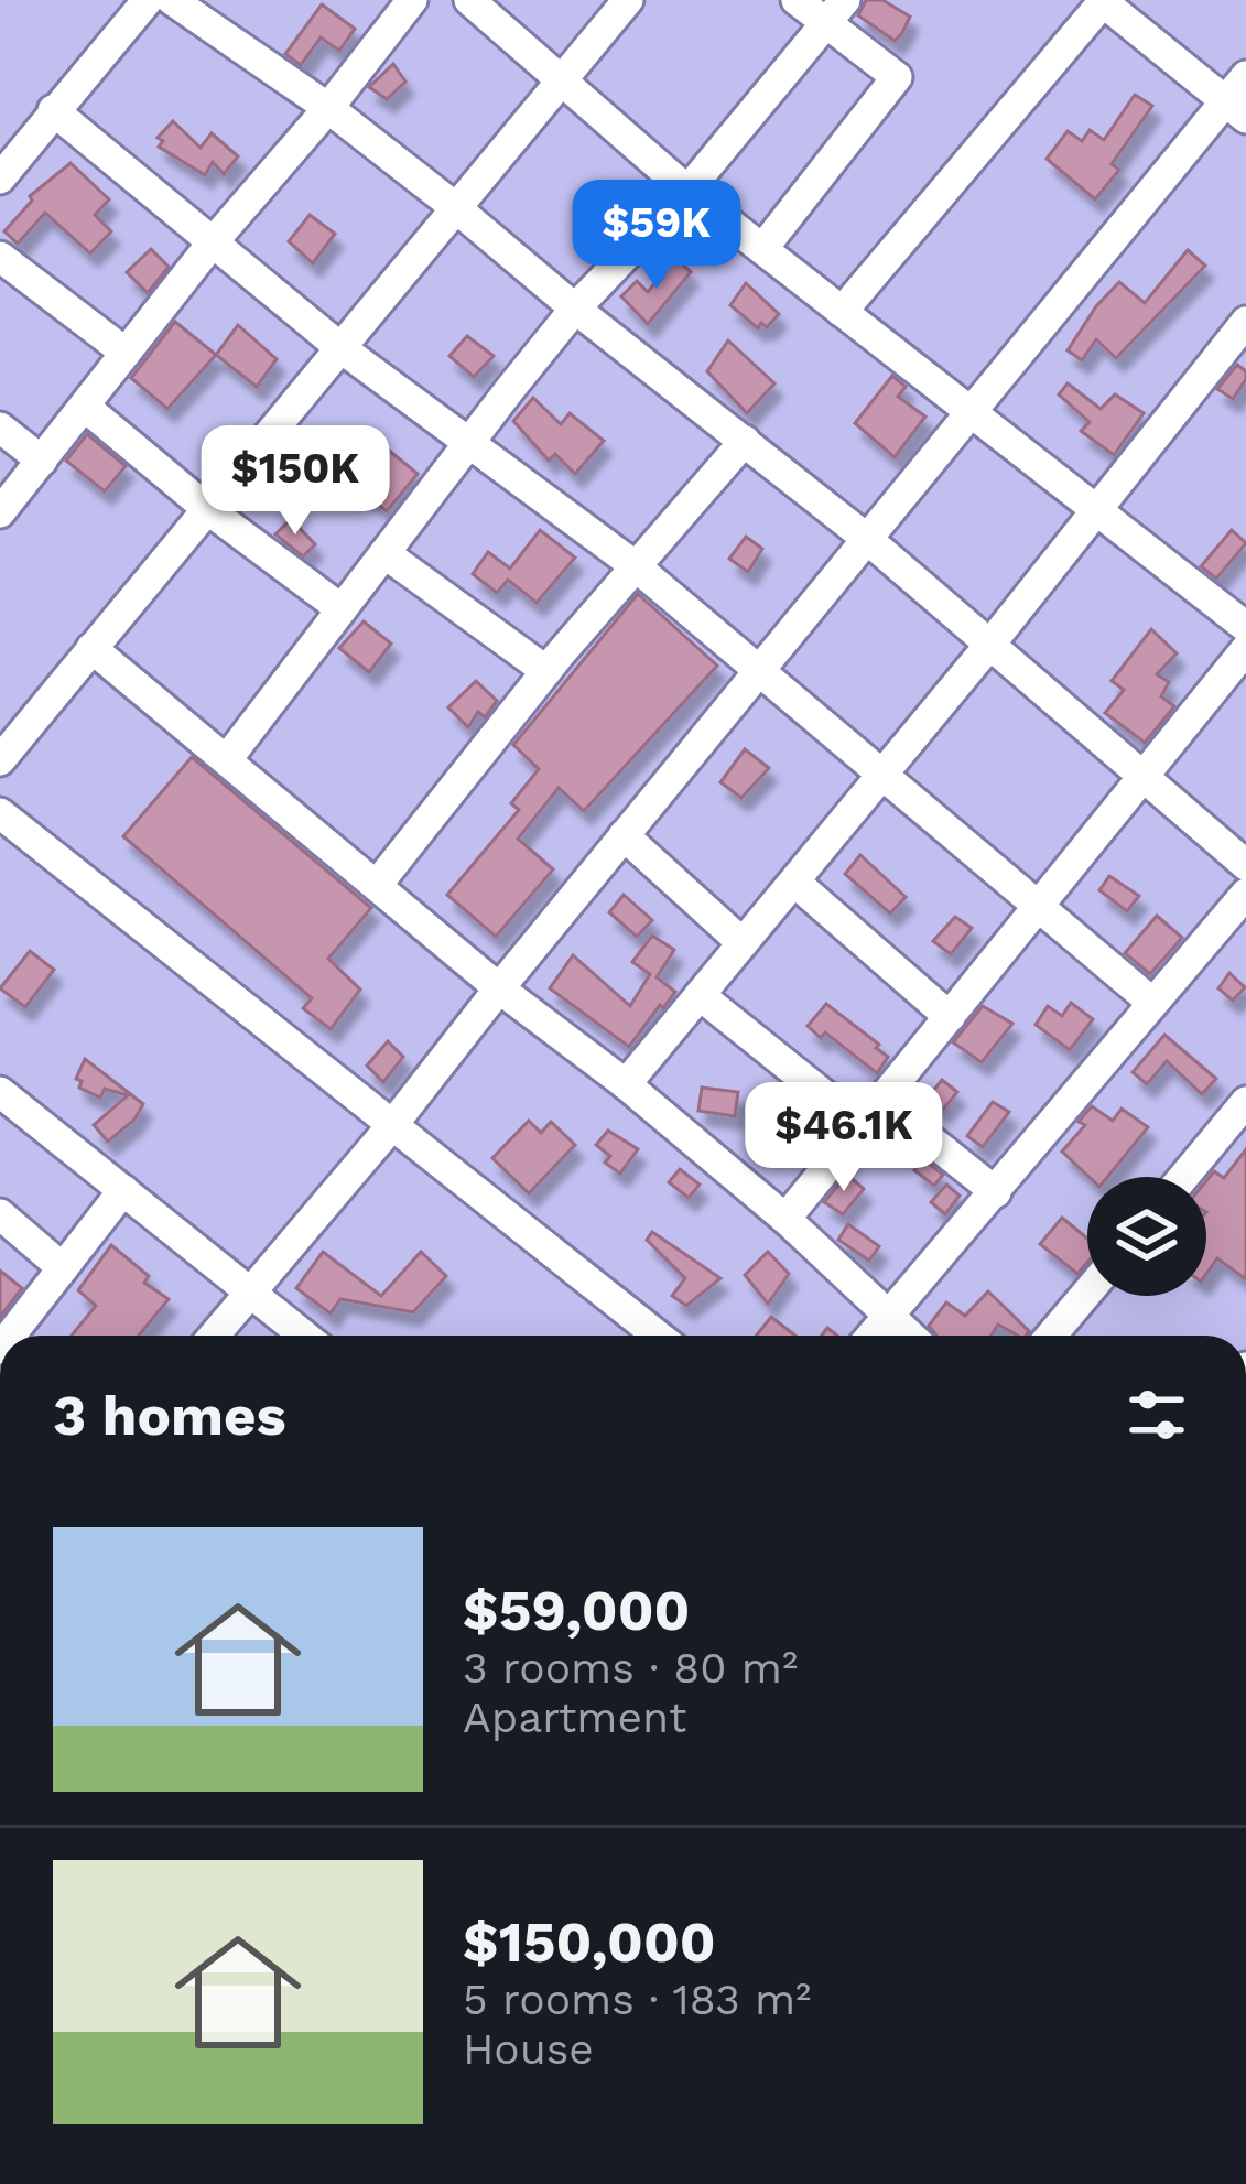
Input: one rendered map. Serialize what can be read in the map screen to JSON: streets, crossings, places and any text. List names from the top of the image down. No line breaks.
{"page":{"price":["$59K","$150K","$46.1K"],"heading":"3 homes","list":[{"name":"$59,000","note":"3 rooms · 80 m² · Apartment"},{"name":"$150,000","note":"5 rooms · 183 m² · House"}]}}
